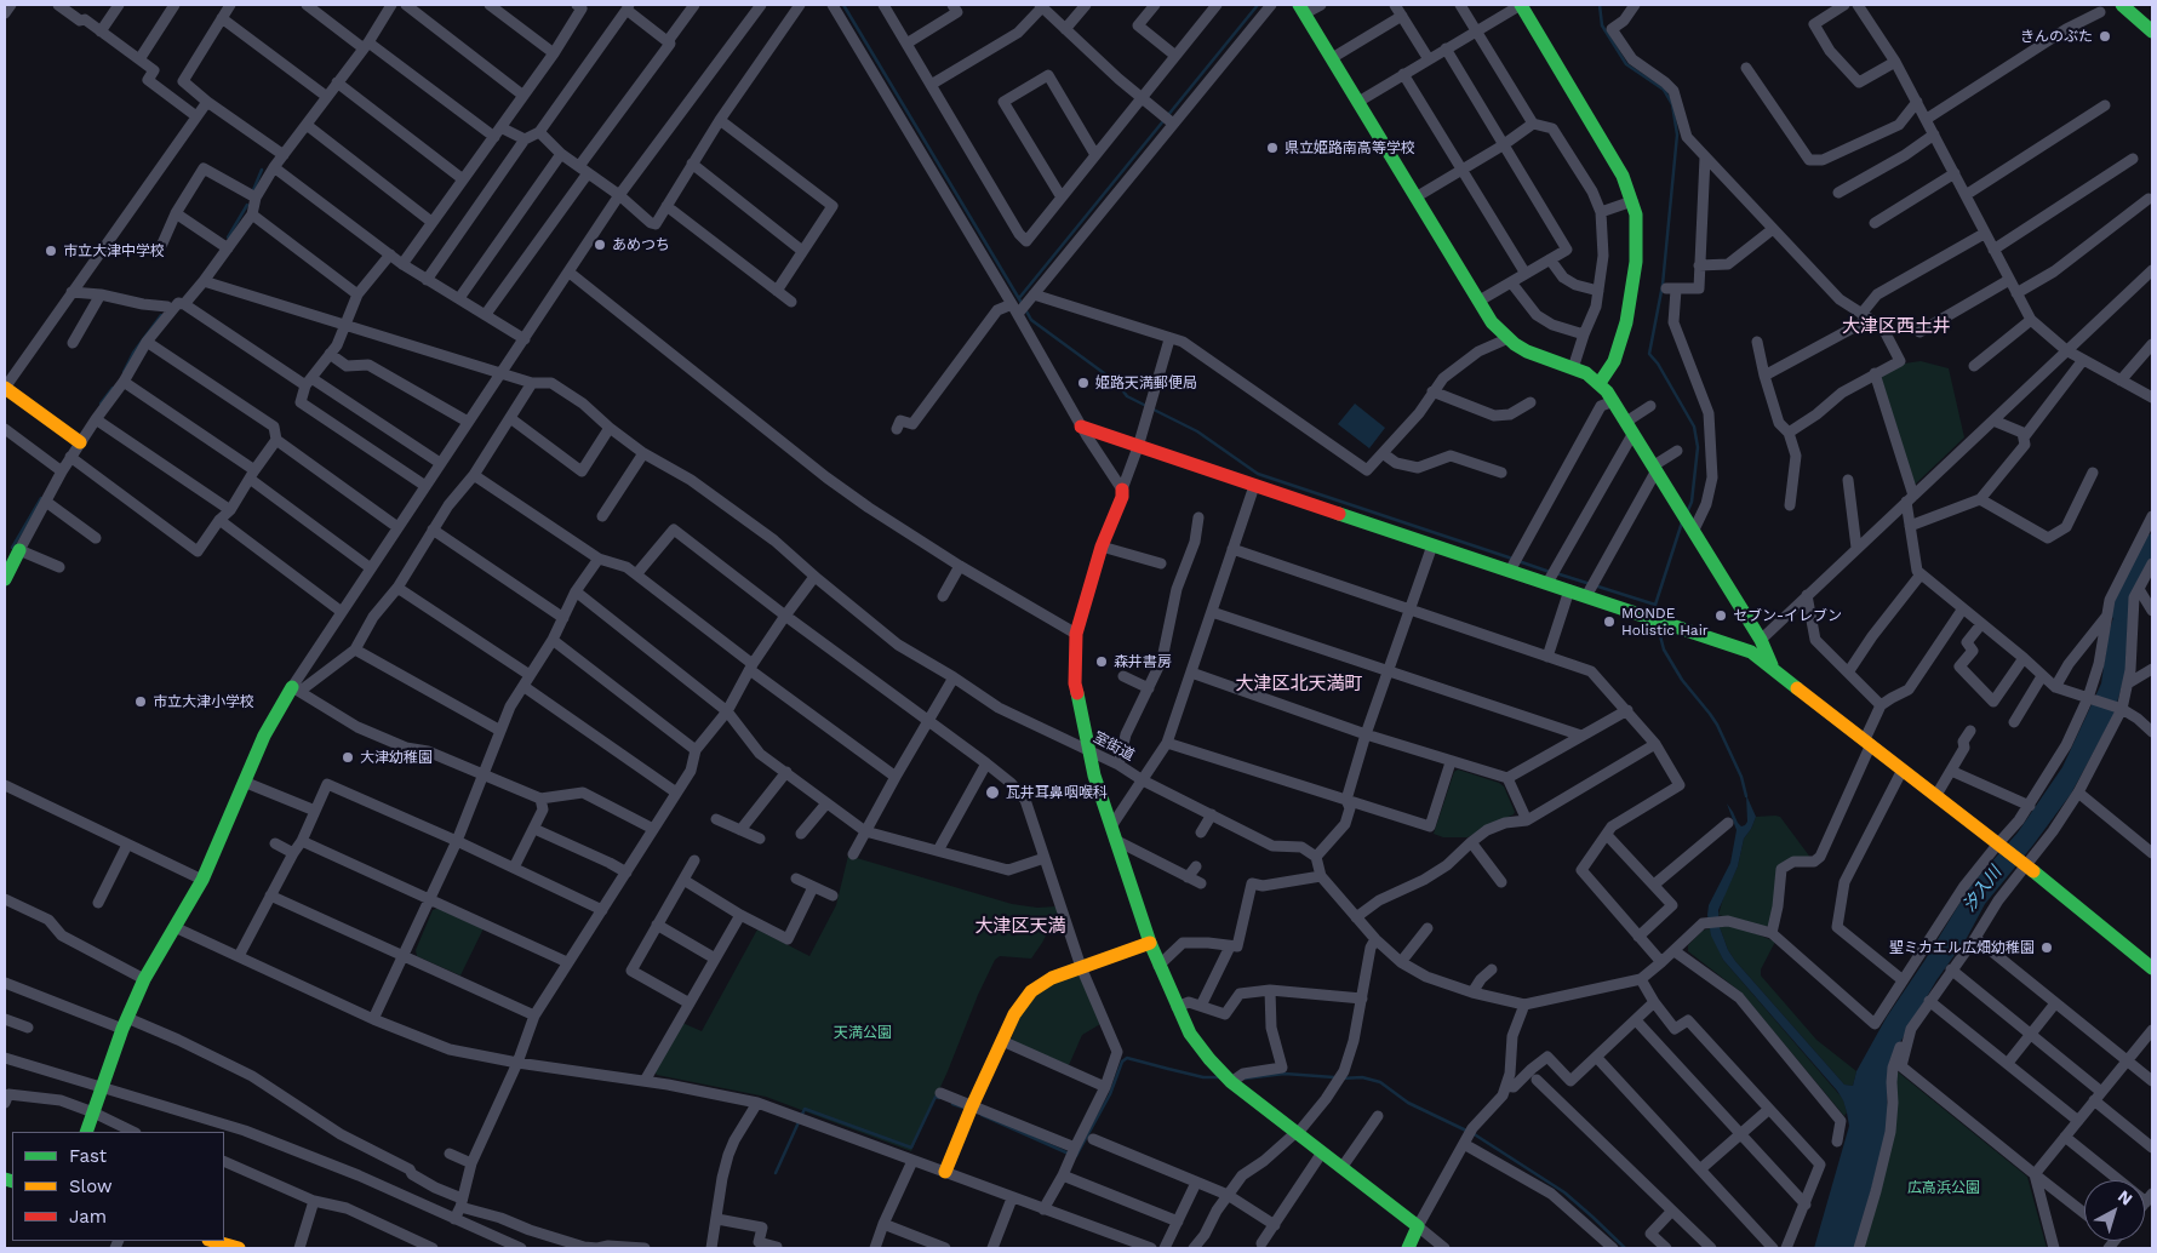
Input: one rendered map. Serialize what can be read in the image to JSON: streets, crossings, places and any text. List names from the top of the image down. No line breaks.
{"streets":{"street":["室街道"]},"districts":["大津区西土井","大津区北天満町","大津区天満"],"water":["汐入川"],"parks":["天満公園","広高浜公園"],"places":["きんのぶた","県立姫路南高等学校","あめつち","市立大津中学校","姫路天満郵便局","セブン-イレブン","MONDE Holistic Hair","森井書房","市立大津小学校","大津幼稚園","瓦井耳鼻咽喉科","聖ミカエル広畑幼稚園"],"legend":["Fast","Slow","Jam"],"north":"top right"}
